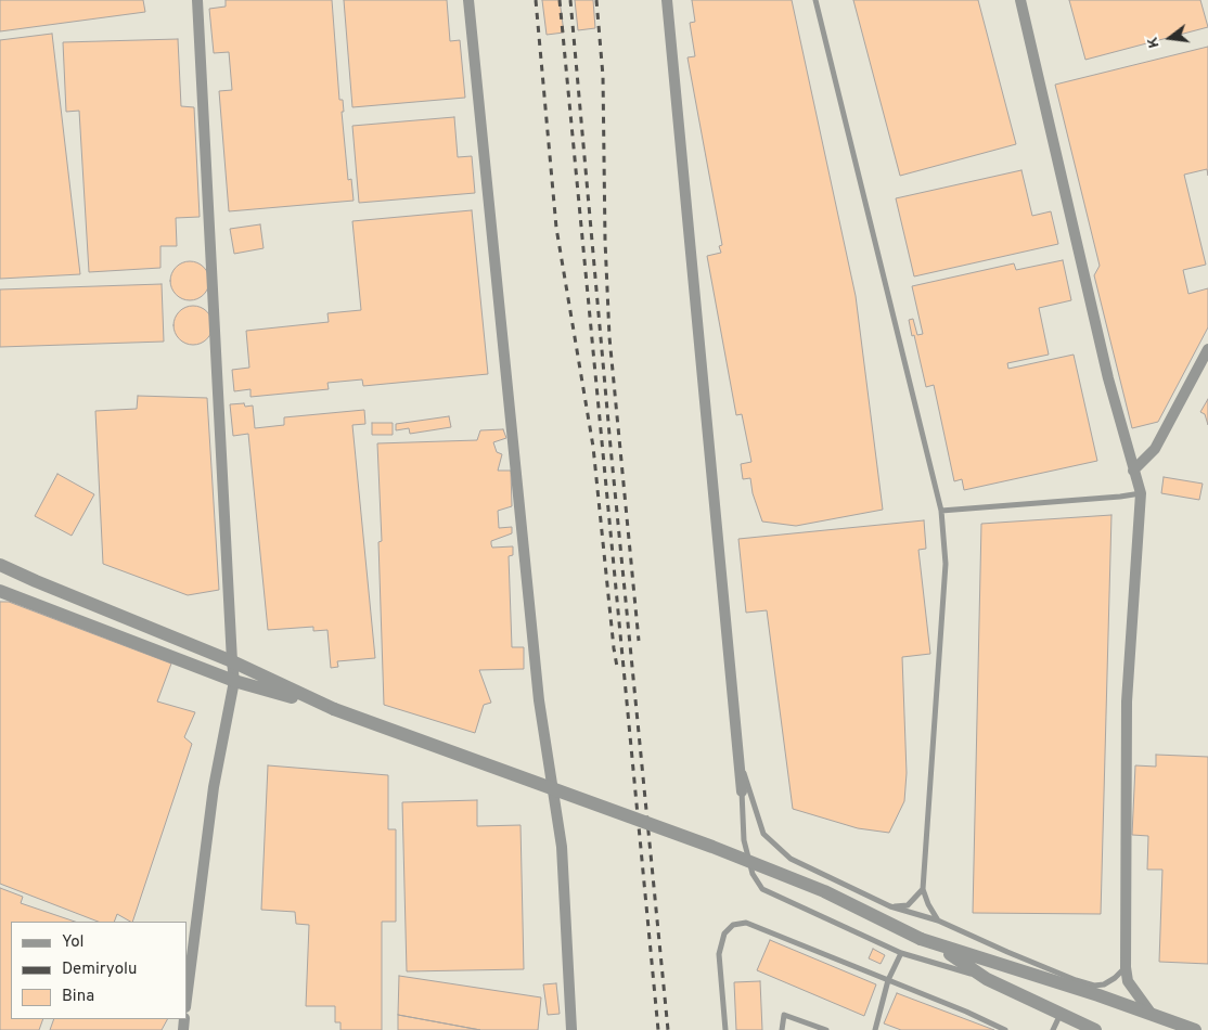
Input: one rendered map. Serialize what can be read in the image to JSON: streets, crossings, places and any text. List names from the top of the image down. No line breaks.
{"legend":["Yol","Demiryolu","Bina"],"north":"left"}
